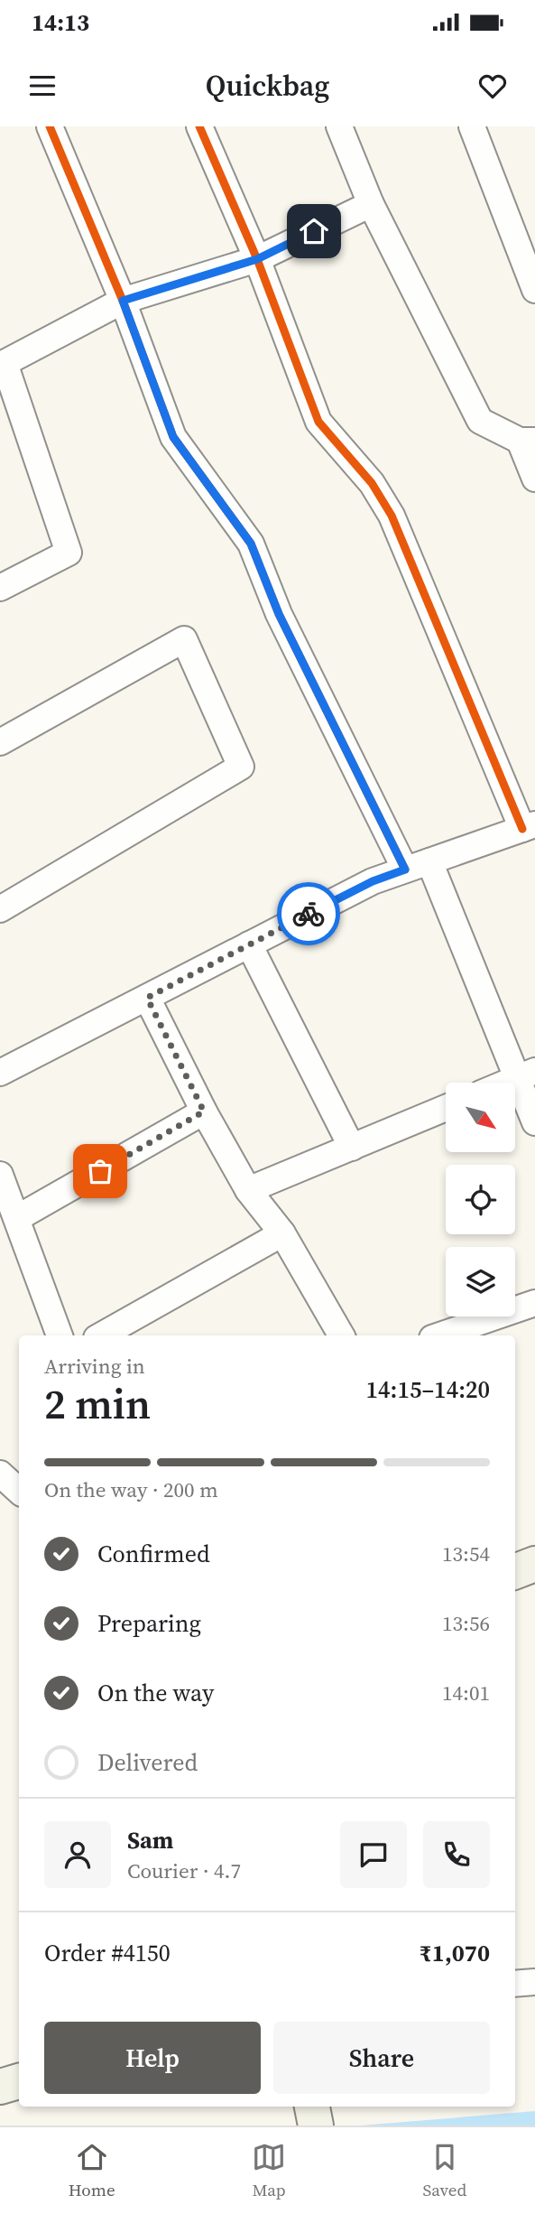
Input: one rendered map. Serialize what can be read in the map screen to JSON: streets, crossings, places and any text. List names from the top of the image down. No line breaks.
{"north":"bottom right","page":{"status":"14:13","header":"Quickbag","heading":["2 min","Arriving in","14:15–14:20"],"panel":["Sam","Courier · 4.7","Order #4150","₹1,070"],"bar":"On the way · 200 m","list":[["Confirmed","13:54"],["Preparing","13:56"],["On the way","14:01"],"Delivered"],"buttons":["Help","Share"],"tabs":["Home","Map","Saved"]}}
